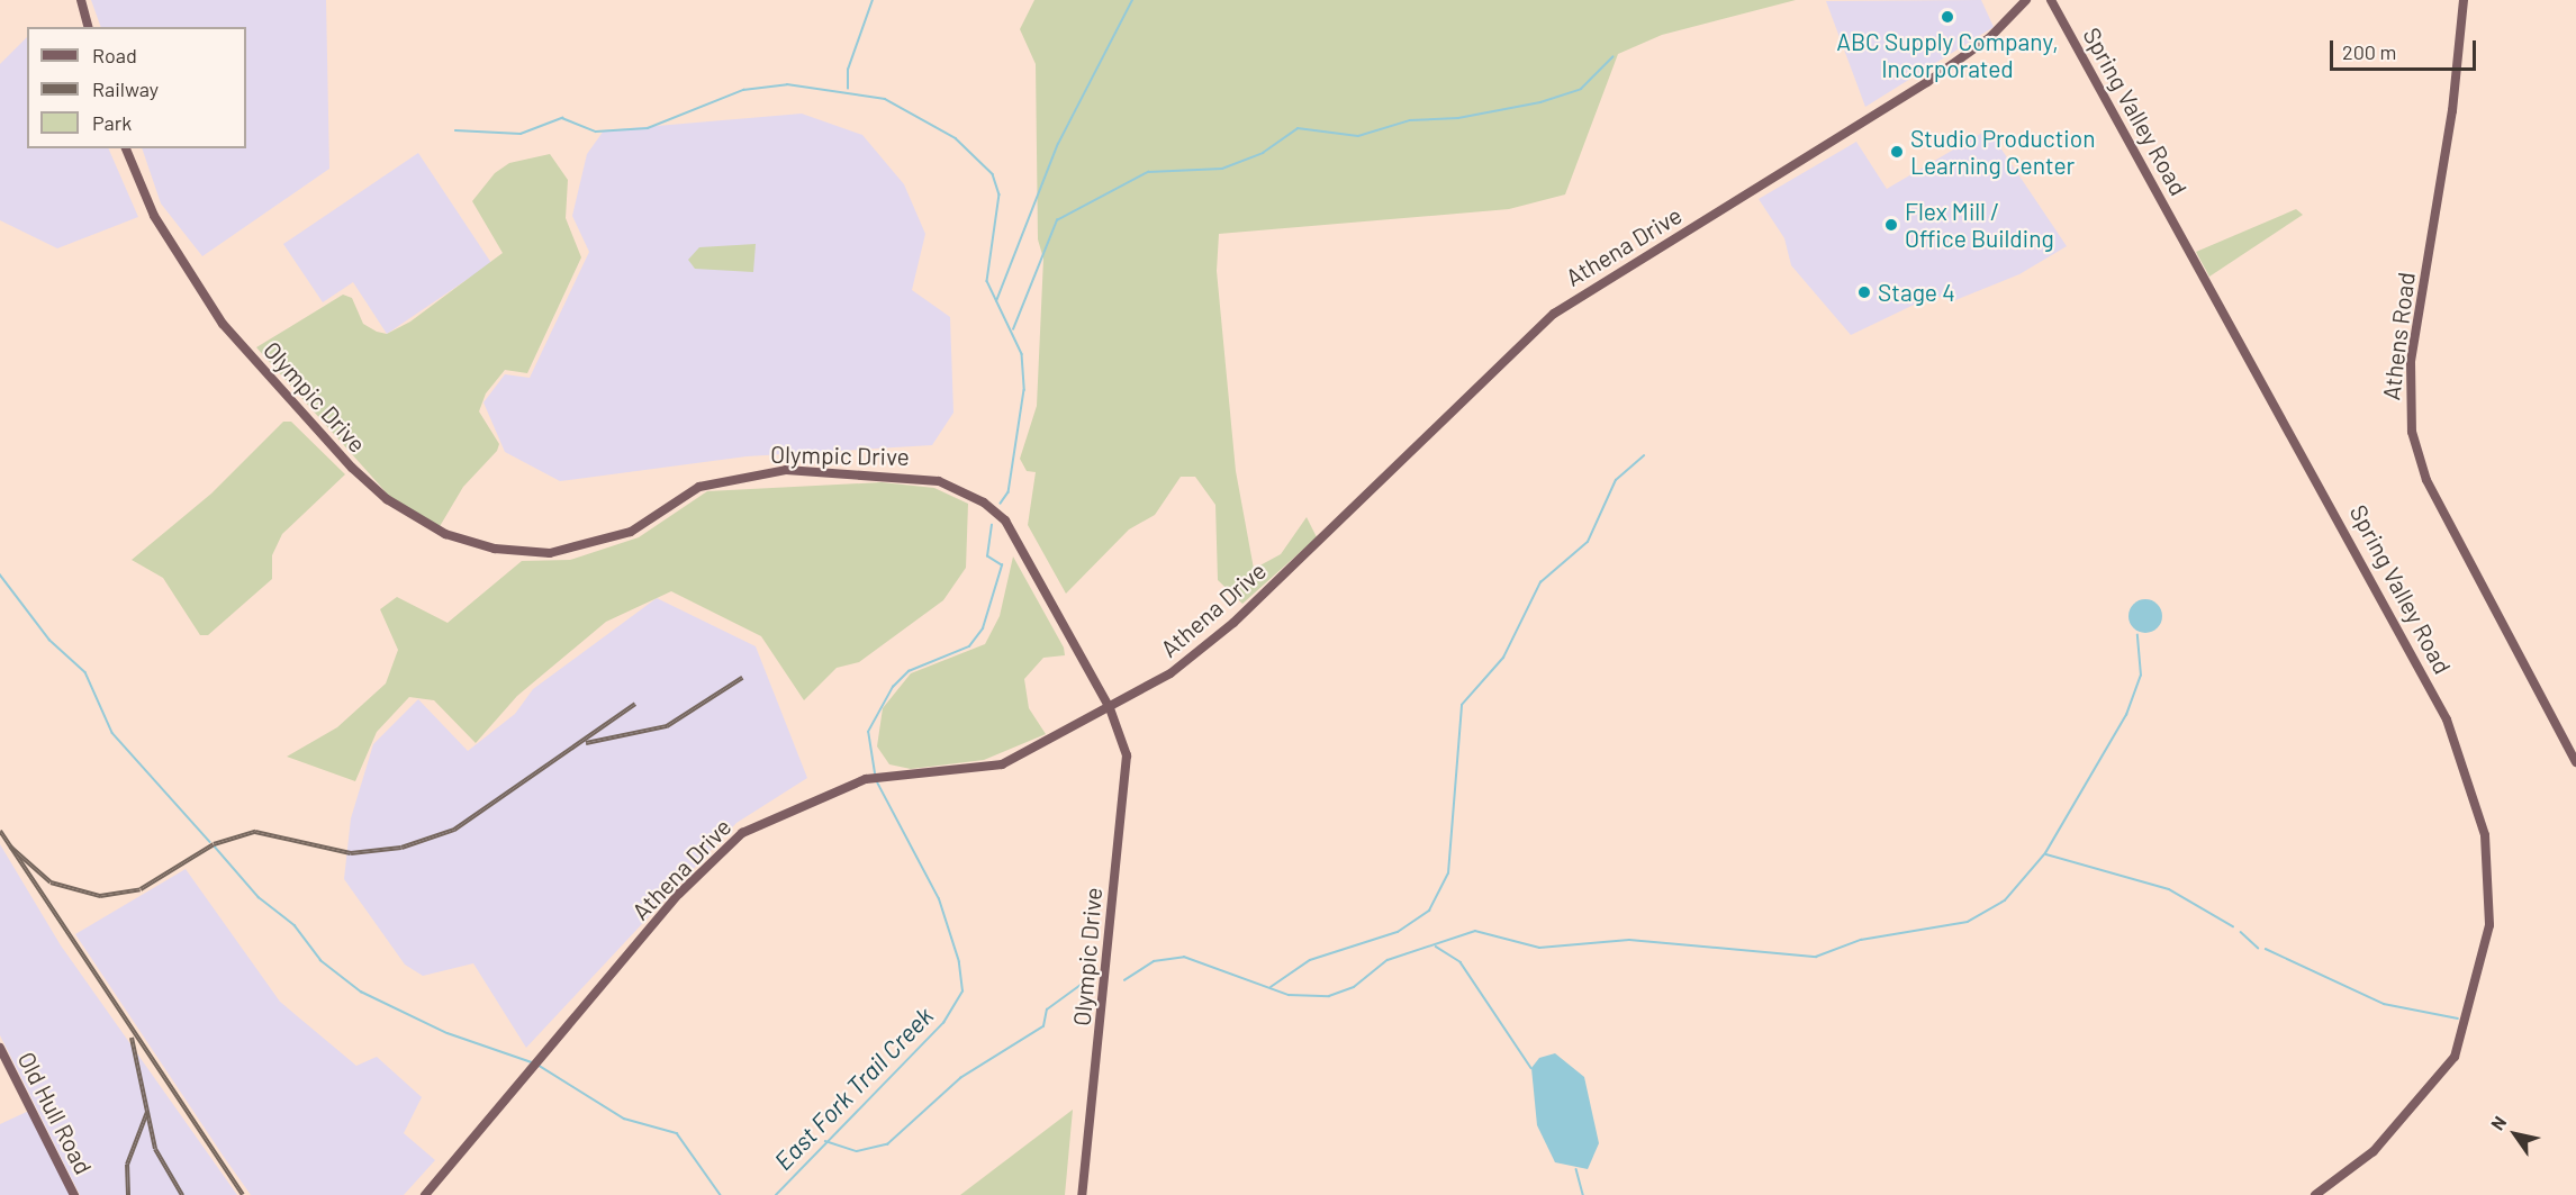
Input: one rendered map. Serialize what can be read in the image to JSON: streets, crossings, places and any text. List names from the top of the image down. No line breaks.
{"streets":{"street":["Spring Valley Road","Athena Drive","Athens Road","Olympic Drive","Old Hull Road"]},"crossings":[["Athena Drive","Olympic Drive"]],"water":["East Fork Trail Creek"],"places":["ABC Supply Company, Incorporated","Studio Production Learning Center","Flex Mill / Office Building","Stage 4"],"legend":["Road","Railway","Park"],"scale_bar":"200 m","north":"top left"}
